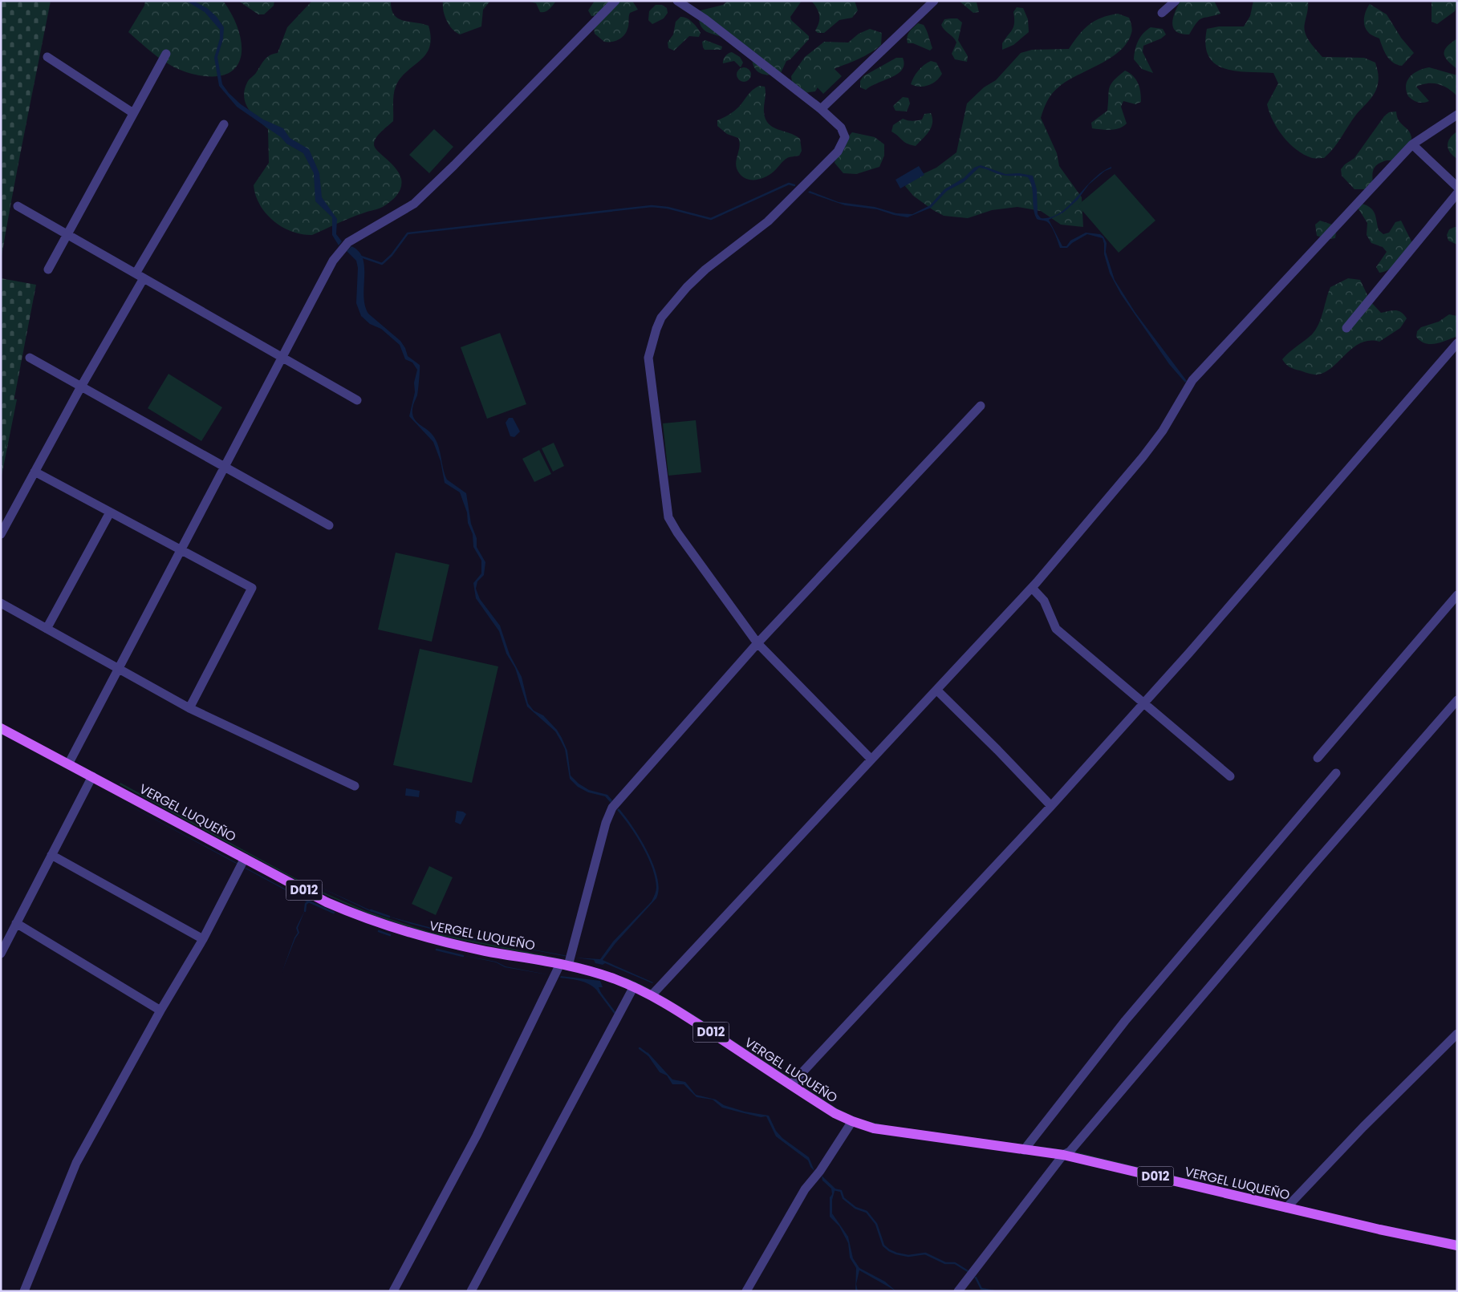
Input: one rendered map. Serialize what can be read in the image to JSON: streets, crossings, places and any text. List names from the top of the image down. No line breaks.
{"streets":{"main road":["VERGEL LUQUEÑO","D012"]}}
